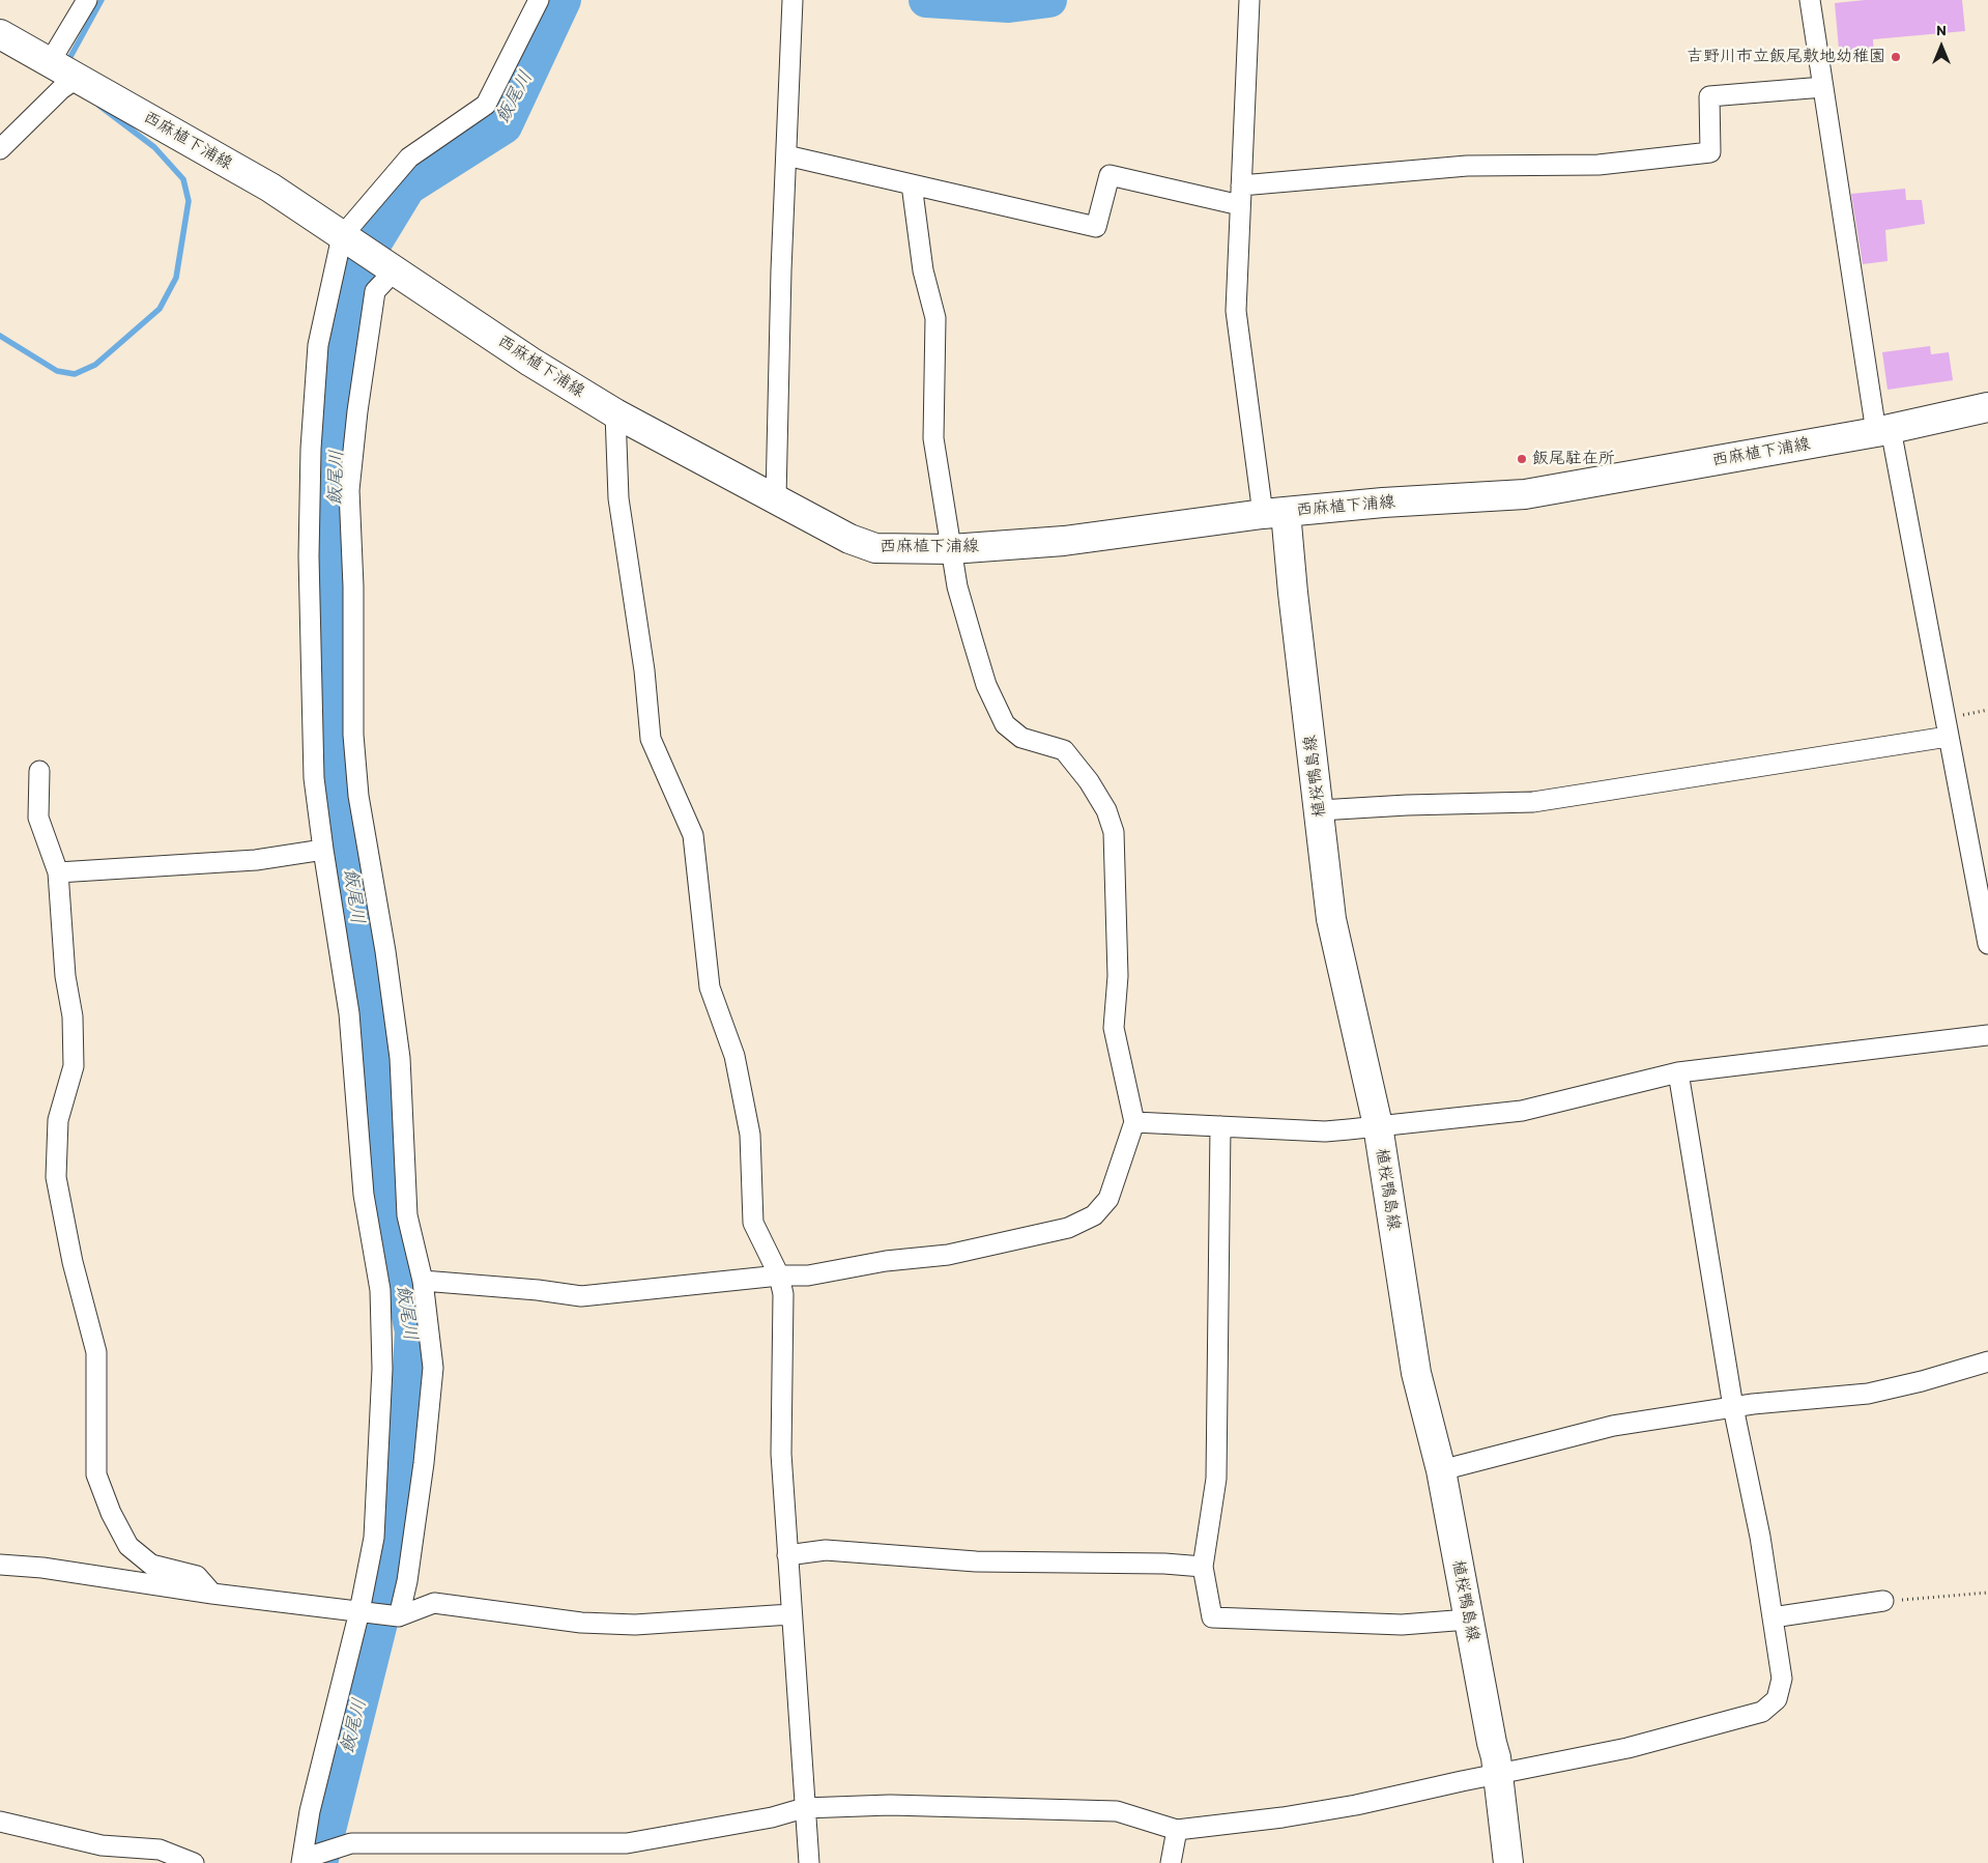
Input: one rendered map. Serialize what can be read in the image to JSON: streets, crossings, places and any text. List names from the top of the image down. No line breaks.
{"streets":{"main road":["西麻植下浦線","植桜鴨島線"]},"crossings":[["西麻植下浦線","植桜鴨島線"]],"water":["飯尾川"],"places":["吉野川市立飯尾敷地幼稚園","飯尾駐在所"],"north":"top"}
